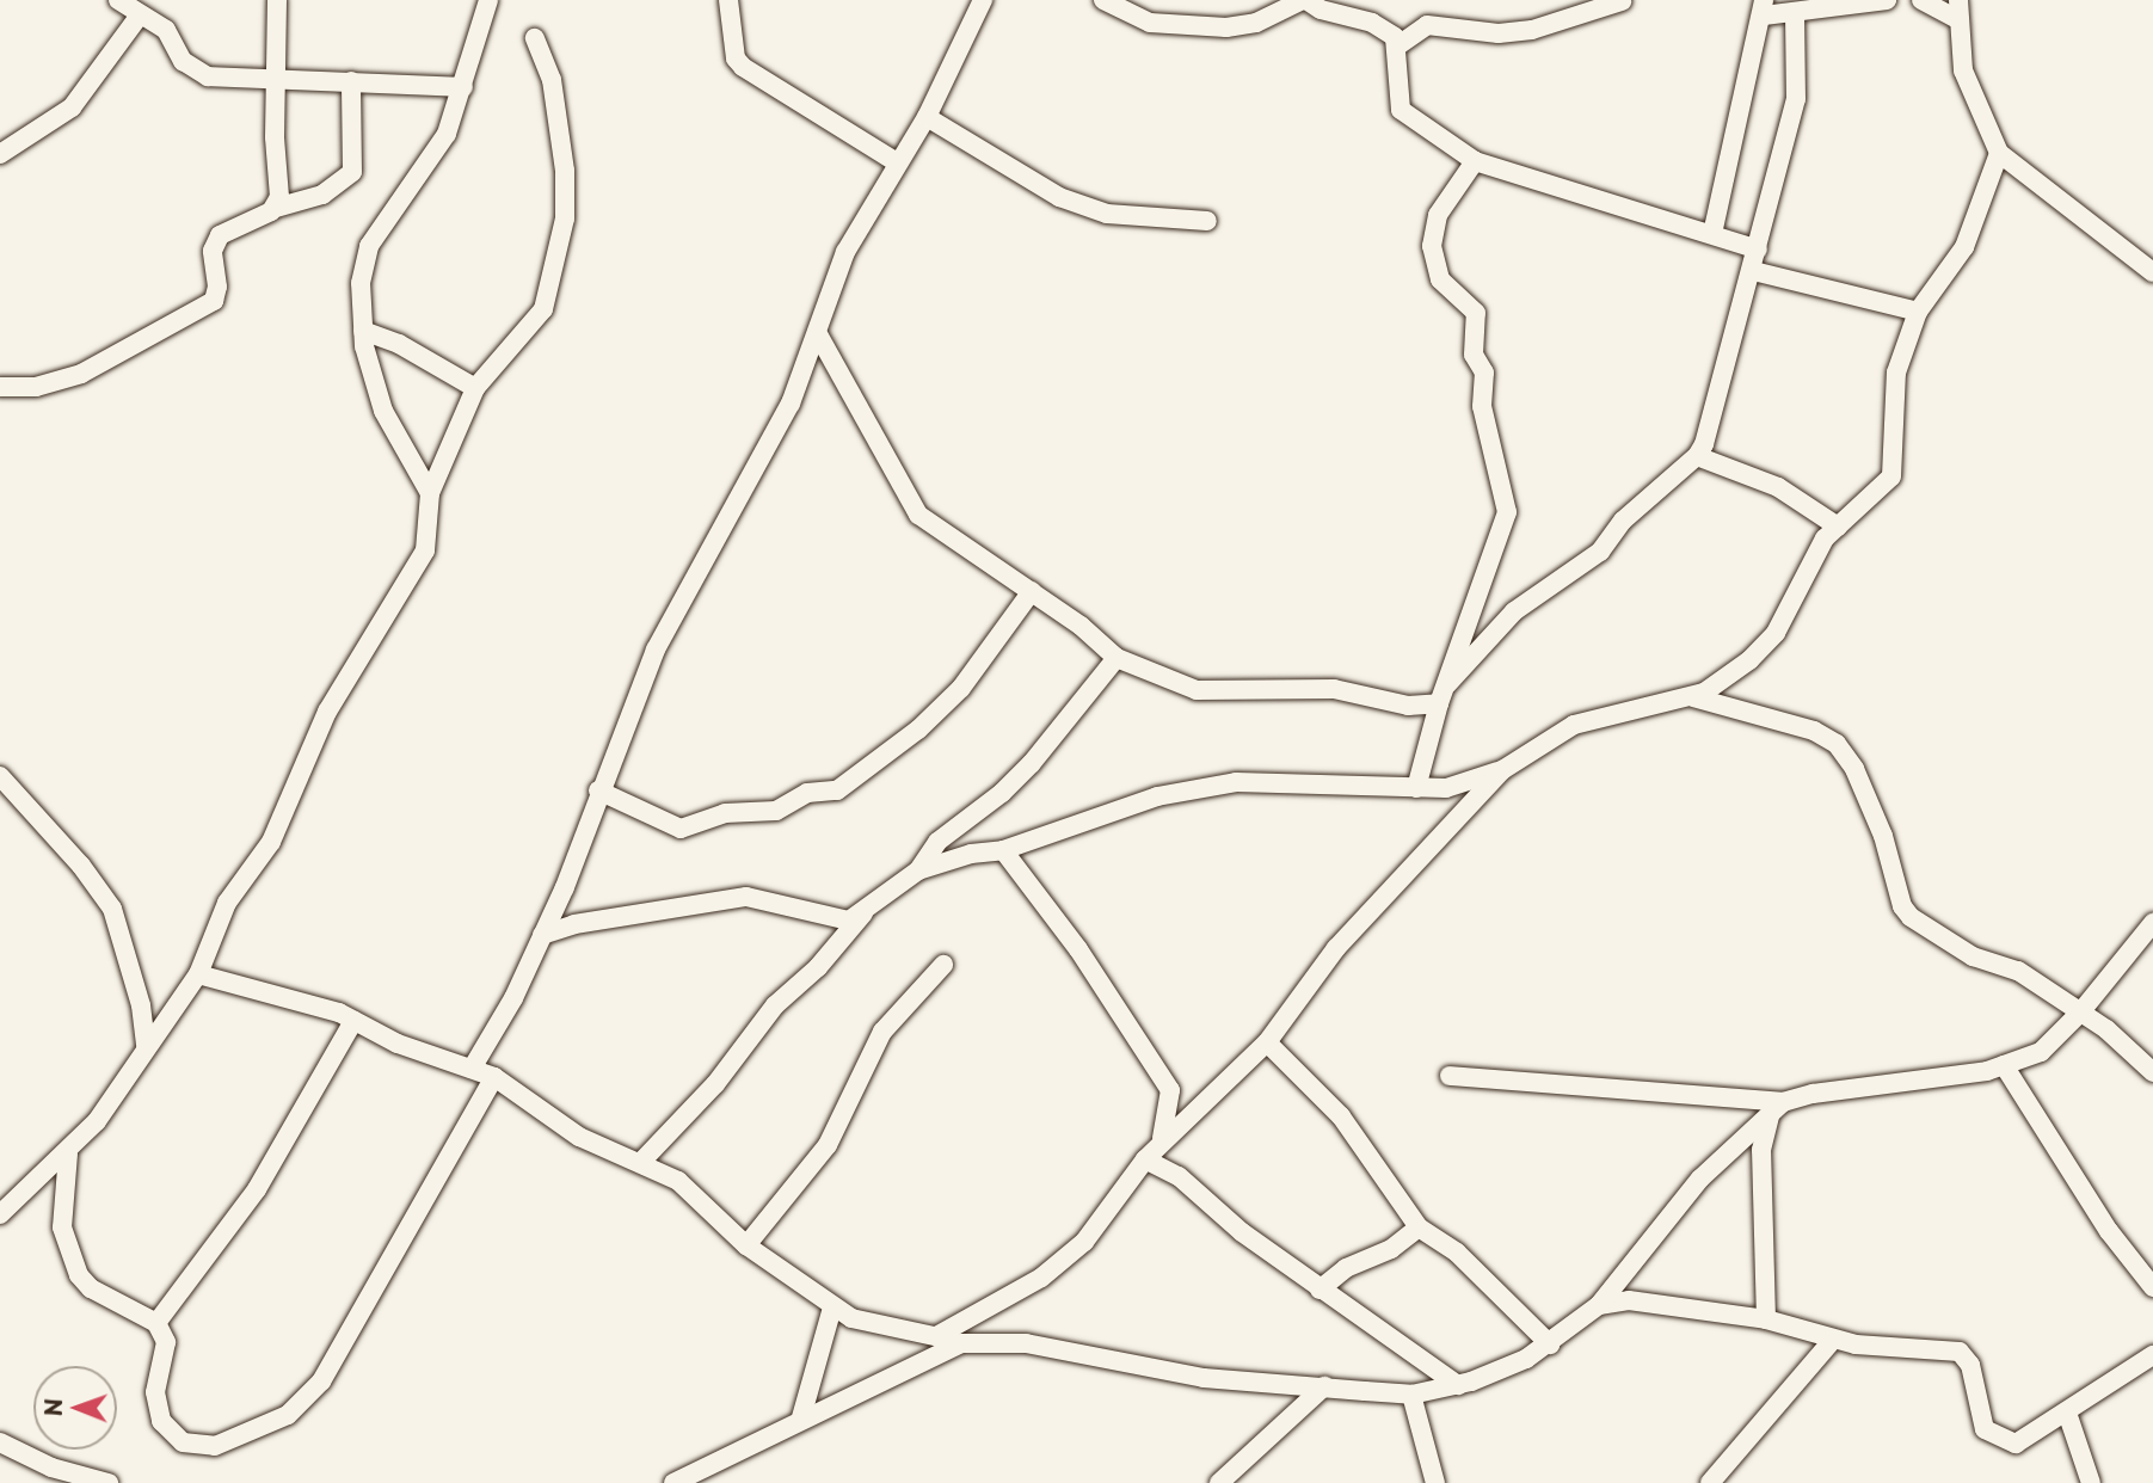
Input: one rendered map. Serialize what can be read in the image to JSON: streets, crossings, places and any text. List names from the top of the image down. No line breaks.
{"north":"left"}
